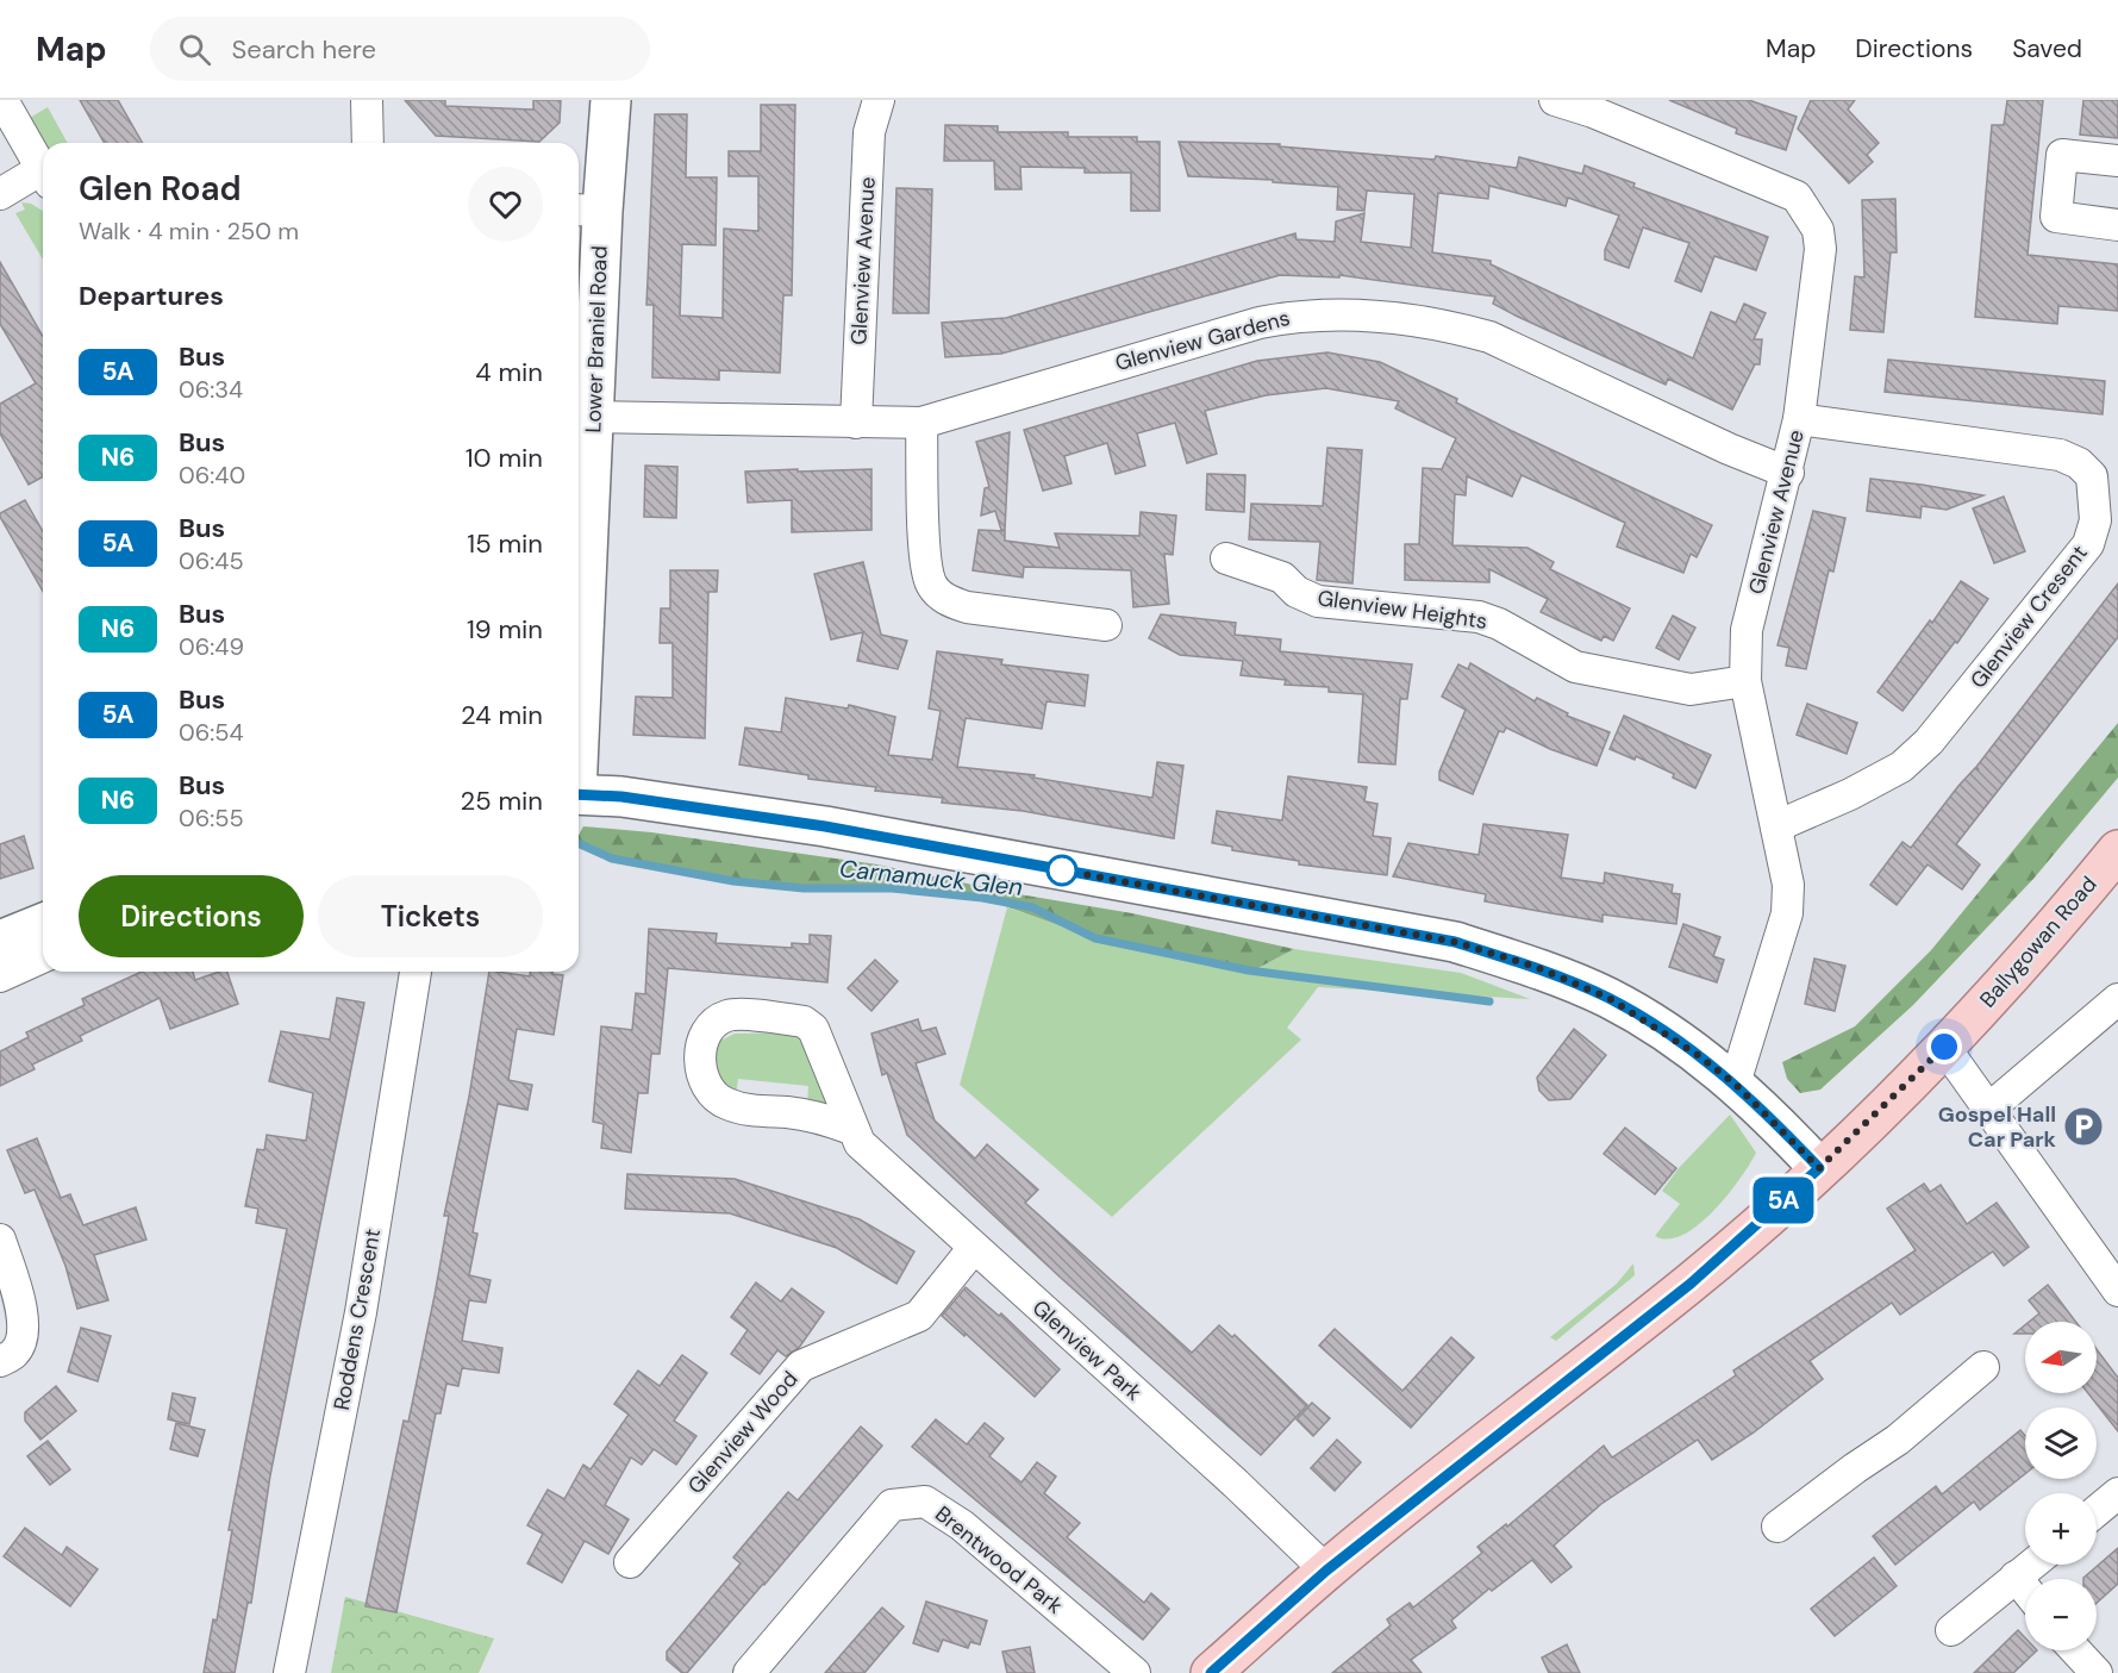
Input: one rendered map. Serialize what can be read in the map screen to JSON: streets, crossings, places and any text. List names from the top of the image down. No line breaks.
{"streets":{"main road":["Ballygowan Road"],"street":["Glenview Avenue","Lower Braniel Road","Glenview Gardens","Glenview Heights","Glenview Cresent","Roddens Crescent","Glenview Park","Glenview Wood","Brentwood Park"]},"crossings":[["Glenview Avenue","Glenview Gardens"],["Glenview Avenue","Glenview Heights"],["Glenview Avenue","Glenview Cresent"],["Lower Braniel Road","Glenview Gardens"],["Ballygowan Road","Glenview Park"],["Glenview Park","Glenview Wood"]],"water":["Carnamuck Glen"],"places":{"parking":["Gospel Hall Car Park"]},"lines":["bus line 5A"],"north":"left","page":{"header":"Map","search":"Search here","nav":["Map","Directions","Saved"],"on_map":"5A","heading":[["Glen Road","Walk · 4 min · 250 m"],"Departures"],"list":[{"mark":"5A","name":"Bus","note":"06:34","value":"4 min"},{"mark":"N6","name":"Bus","note":"06:40","value":"10 min"},{"mark":"5A","name":"Bus","note":"06:45","value":"15 min"},{"mark":"N6","name":"Bus","note":"06:49","value":"19 min"},{"mark":"5A","name":"Bus","note":"06:54","value":"24 min"},{"mark":"N6","name":"Bus","note":"06:55","value":"25 min"}],"buttons":["Directions","Tickets"],"map_buttons":["+","−"]}}
